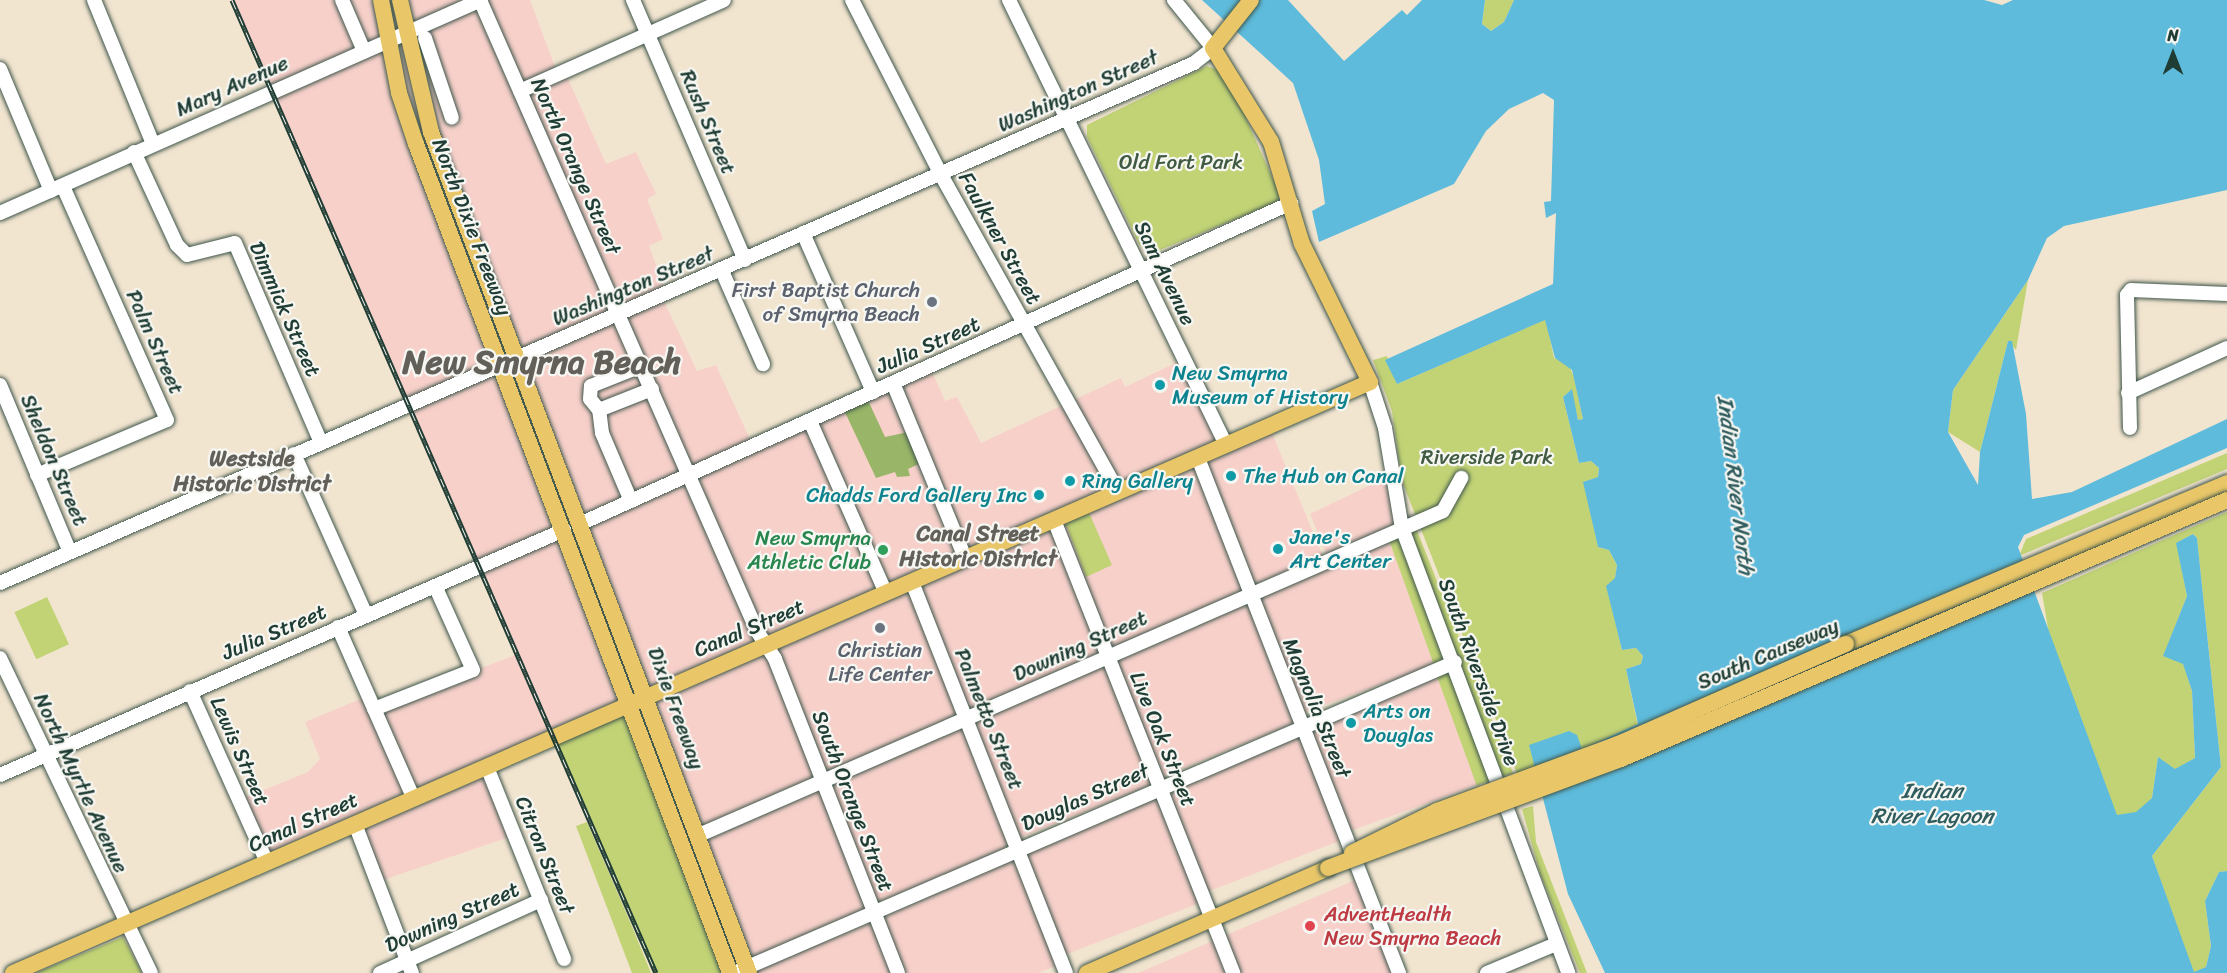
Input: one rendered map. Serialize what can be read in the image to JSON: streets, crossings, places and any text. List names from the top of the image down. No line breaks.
{"streets":{"main road":["North Dixie Freeway","Canal Street","South Causeway","Dixie Freeway"],"street":["Mary Avenue","Washington Street","Rush Street","North Orange Street","Faulkner Street","Sam Avenue","Dimmick Street","Palm Street","Julia Street","Sheldon Street","Downing Street","South Riverside Drive","Magnolia Street","Palmetto Street","Live Oak Street","Lewis Street","North Myrtle Avenue","Douglas Street","South Orange Street","Citron Street"]},"crossings":[["Mary Avenue","North Orange Street"],["Mary Avenue","North Dixie Freeway"],["Mary Avenue","Dimmick Street"],["Mary Avenue","Palm Street"],["Washington Street","Rush Street"],["Washington Street","North Orange Street"],["Washington Street","North Dixie Freeway"],["Washington Street","Faulkner Street"],["Washington Street","Sam Avenue"],["Washington Street","Dimmick Street"],["Washington Street","Sheldon Street"],["North Orange Street","Julia Street"],["North Orange Street","Canal Street"],["North Orange Street","South Orange Street"],["North Dixie Freeway","Dixie Freeway"],["Faulkner Street","Julia Street"],["Faulkner Street","Canal Street"],["Sam Avenue","Julia Street"],["Sam Avenue","Canal Street"],["Palm Street","Sheldon Street"],["Julia Street","Dixie Freeway"],["Julia Street","Lewis Street"],["Julia Street","North Myrtle Avenue"],["Canal Street","South Riverside Drive"],["Canal Street","Dixie Freeway"],["Canal Street","Magnolia Street"],["Canal Street","Palmetto Street"],["Canal Street","Live Oak Street"],["Canal Street","Lewis Street"],["Canal Street","North Myrtle Avenue"],["Canal Street","South Orange Street"],["Canal Street","Citron Street"],["Downing Street","South Riverside Drive"],["Downing Street","Dixie Freeway"],["Downing Street","Magnolia Street"],["Downing Street","Palmetto Street"],["Downing Street","Live Oak Street"],["Downing Street","South Orange Street"],["Downing Street","Citron Street"],["South Causeway","Live Oak Street"],["South Riverside Drive","Douglas Street"],["Dixie Freeway","Douglas Street"],["Magnolia Street","Douglas Street"],["Palmetto Street","Douglas Street"],["Live Oak Street","Douglas Street"],["Douglas Street","South Orange Street"]],"districts":["New Smyrna Beach","Westside Historic District","Canal Street Historic District"],"water":["Indian River North","Indian River Lagoon"],"parks":["Old Fort Park","Riverside Park"],"places":["First Baptist Church of Smyrna Beach","New Smyrna Museum of History","The Hub on Canal","Ring Gallery","Chadds Ford Gallery Inc","Jane's Art Center","New Smyrna Athletic Club","Christian Life Center","Arts on Douglas","AdventHealth New Smyrna Beach"],"north":"top"}
